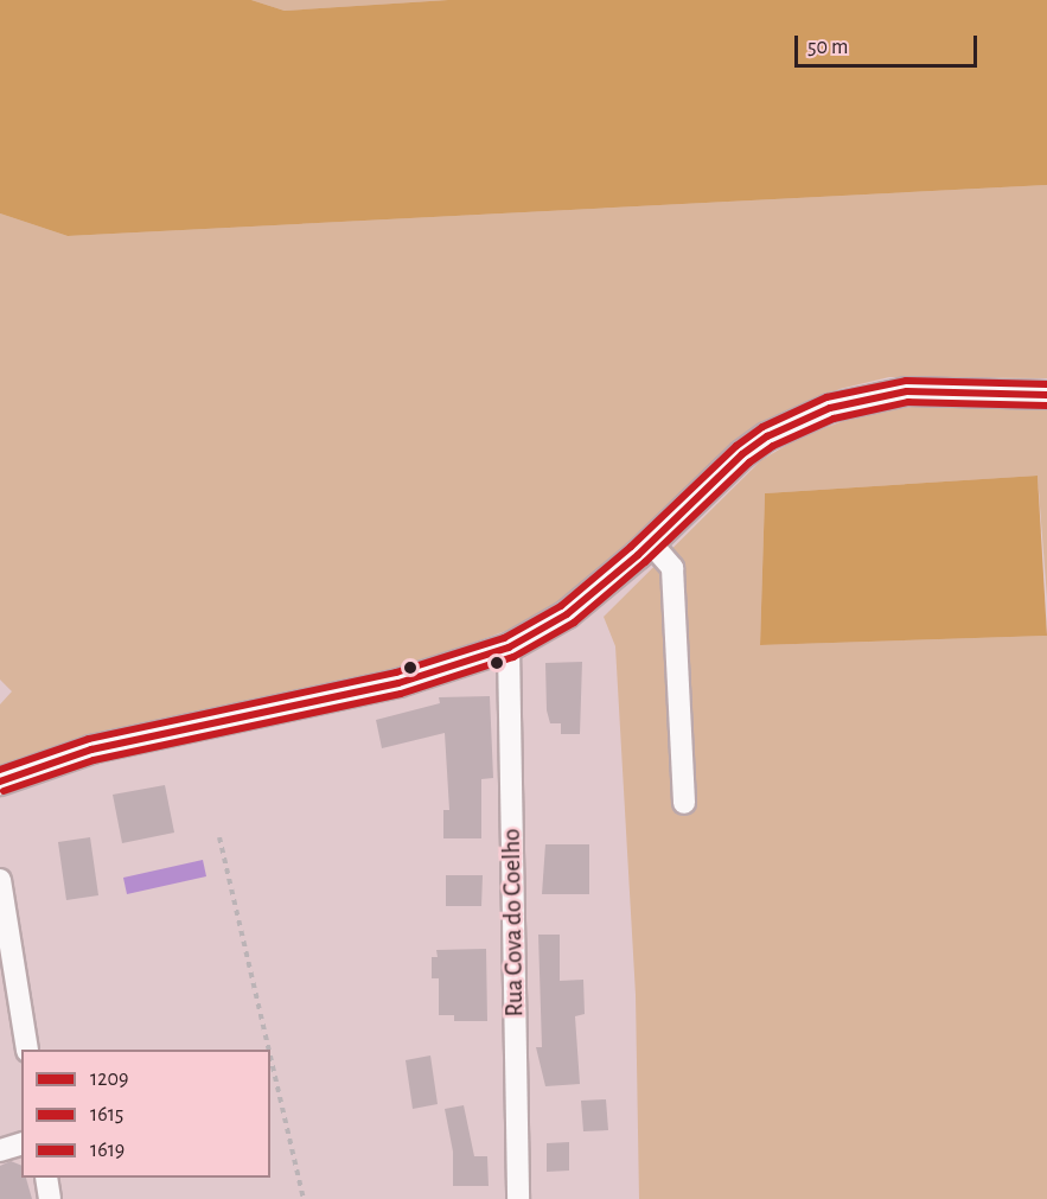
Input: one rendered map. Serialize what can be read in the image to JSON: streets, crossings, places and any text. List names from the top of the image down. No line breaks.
{"streets":{"street":["Rua Cova do Coelho"]},"lines":["transit line 1619","transit line 1209","transit line 1615"],"legend":["1209","1615","1619"],"scale_bar":"50 m"}
